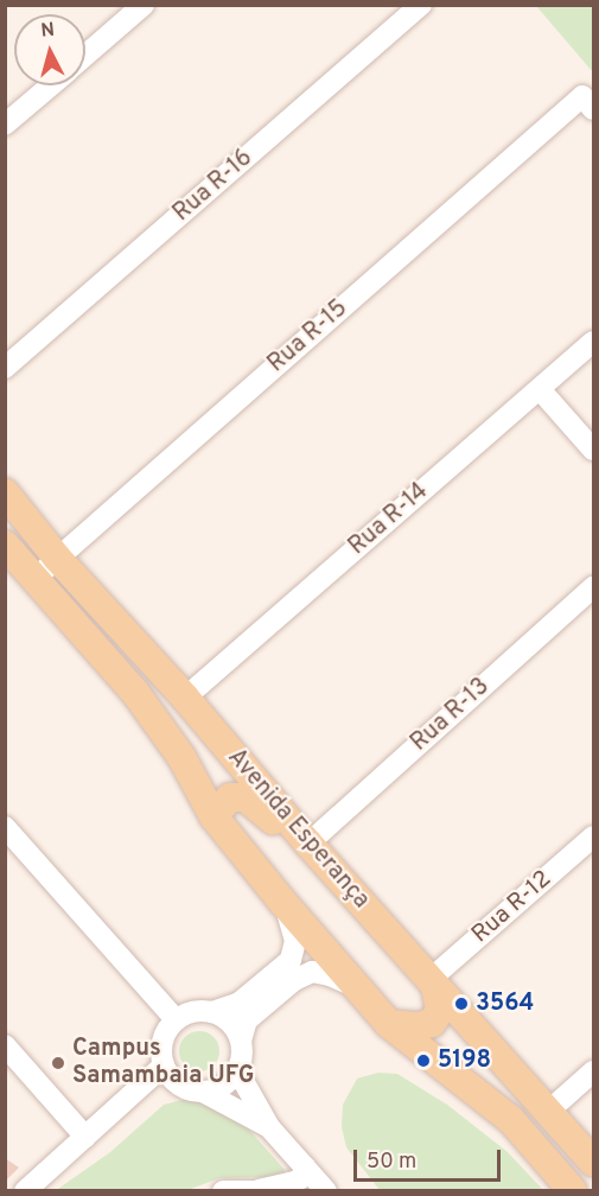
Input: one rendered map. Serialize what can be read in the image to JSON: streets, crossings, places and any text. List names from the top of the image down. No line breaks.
{"streets":{"main road":["Avenida Esperança"],"street":["Rua R-16","Rua R-15","Rua R-14","Rua R-13","Rua R-12"]},"crossings":[["Rua R-15","Avenida Esperança"],["Rua R-14","Avenida Esperança"],["Rua R-13","Avenida Esperança"],["Avenida Esperança","Rua R-12"]],"places":["3564","5198","Campus Samambaia UFG"],"scale_bar":"50 m","north":"top"}
